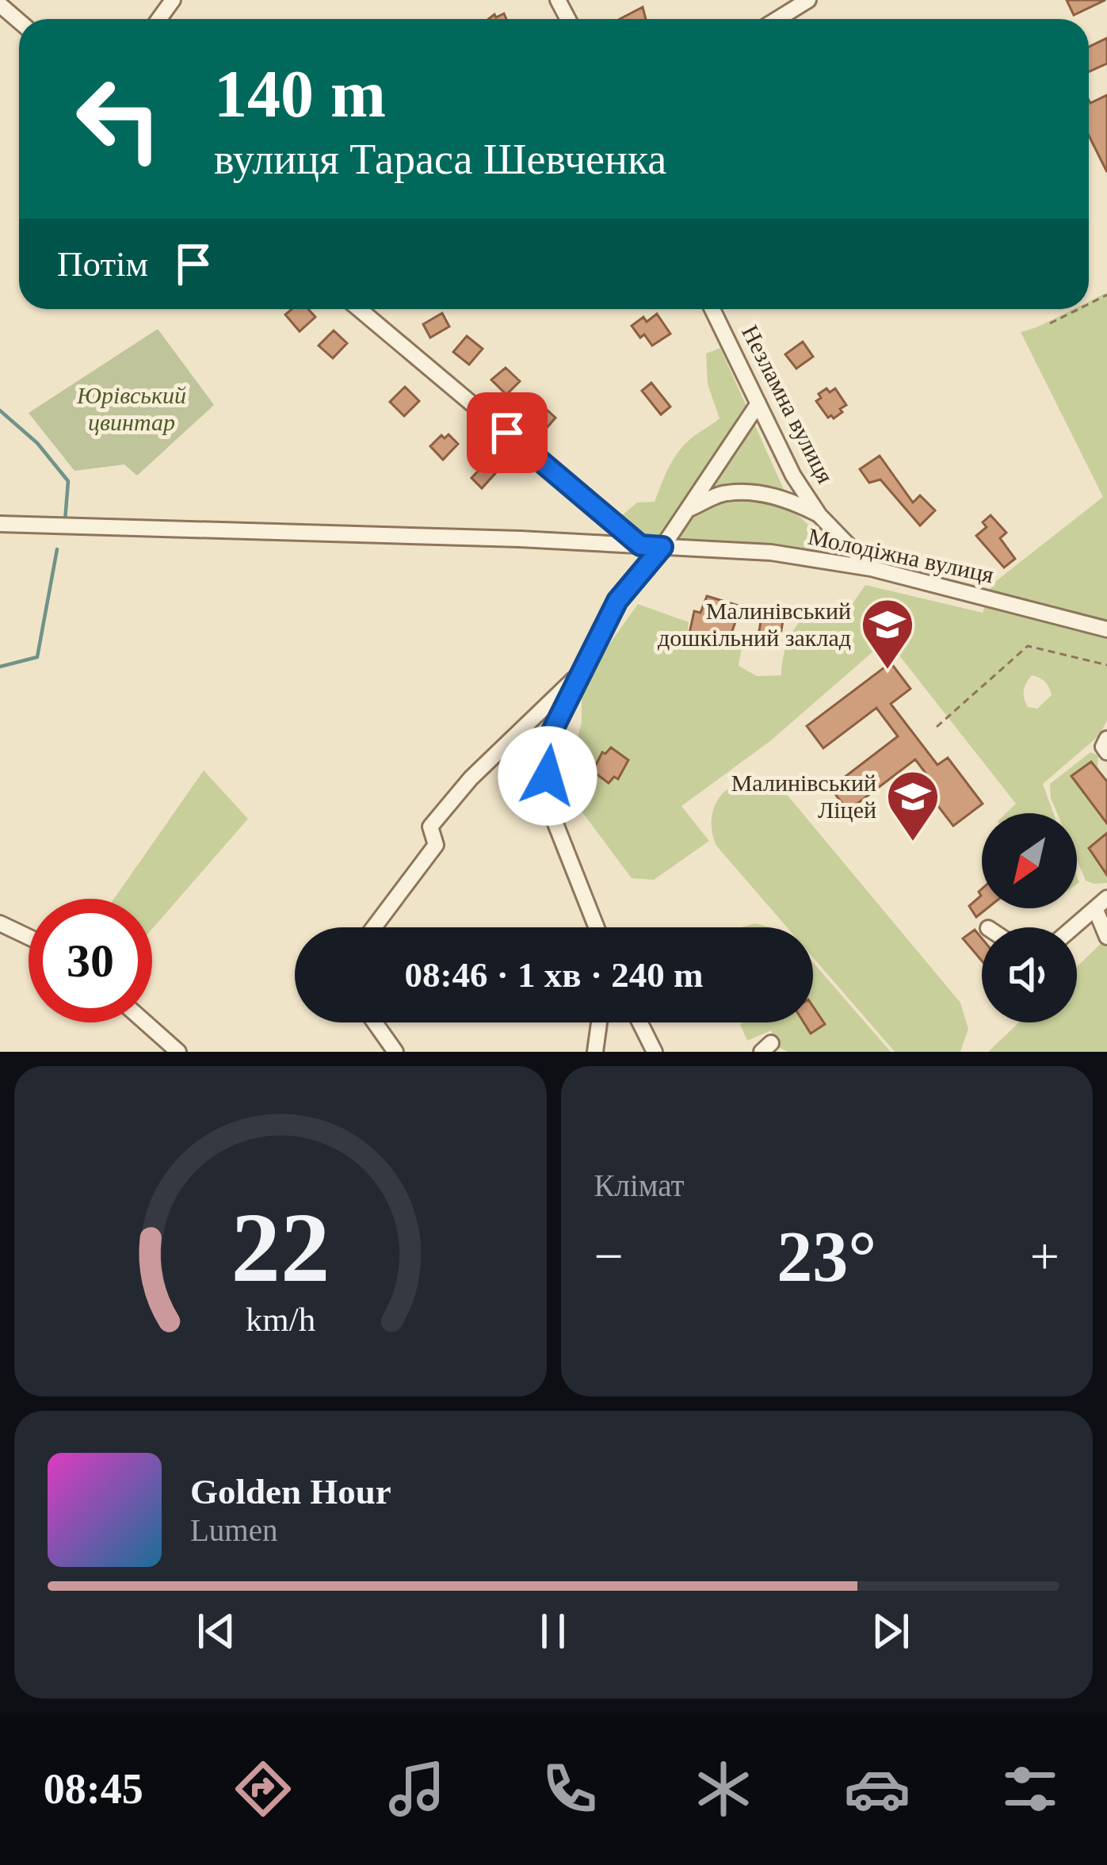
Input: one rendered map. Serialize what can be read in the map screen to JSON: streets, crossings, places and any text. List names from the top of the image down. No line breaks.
{"streets":{"street":["Незламна вулиця","Молодіжна вулиця"]},"crossings":[["Незламна вулиця","Молодіжна вулиця"]],"parks":["Юрівський цвинтар"],"places":{"school or university":["Малинівський дошкільний заклад","Малинівський Ліцей"]},"north":"bottom left","page":{"turn":["140 m","вулиця Тараса Шевченка"],"then":"Потім","limit":"30","trip":"08:46 · 1 хв · 240 m","tile":"Клімат","heat":["−","23°","+"],"song":["Golden Hour","Lumen"],"tabs":"08:45","gauge":["22","km/h"]}}
